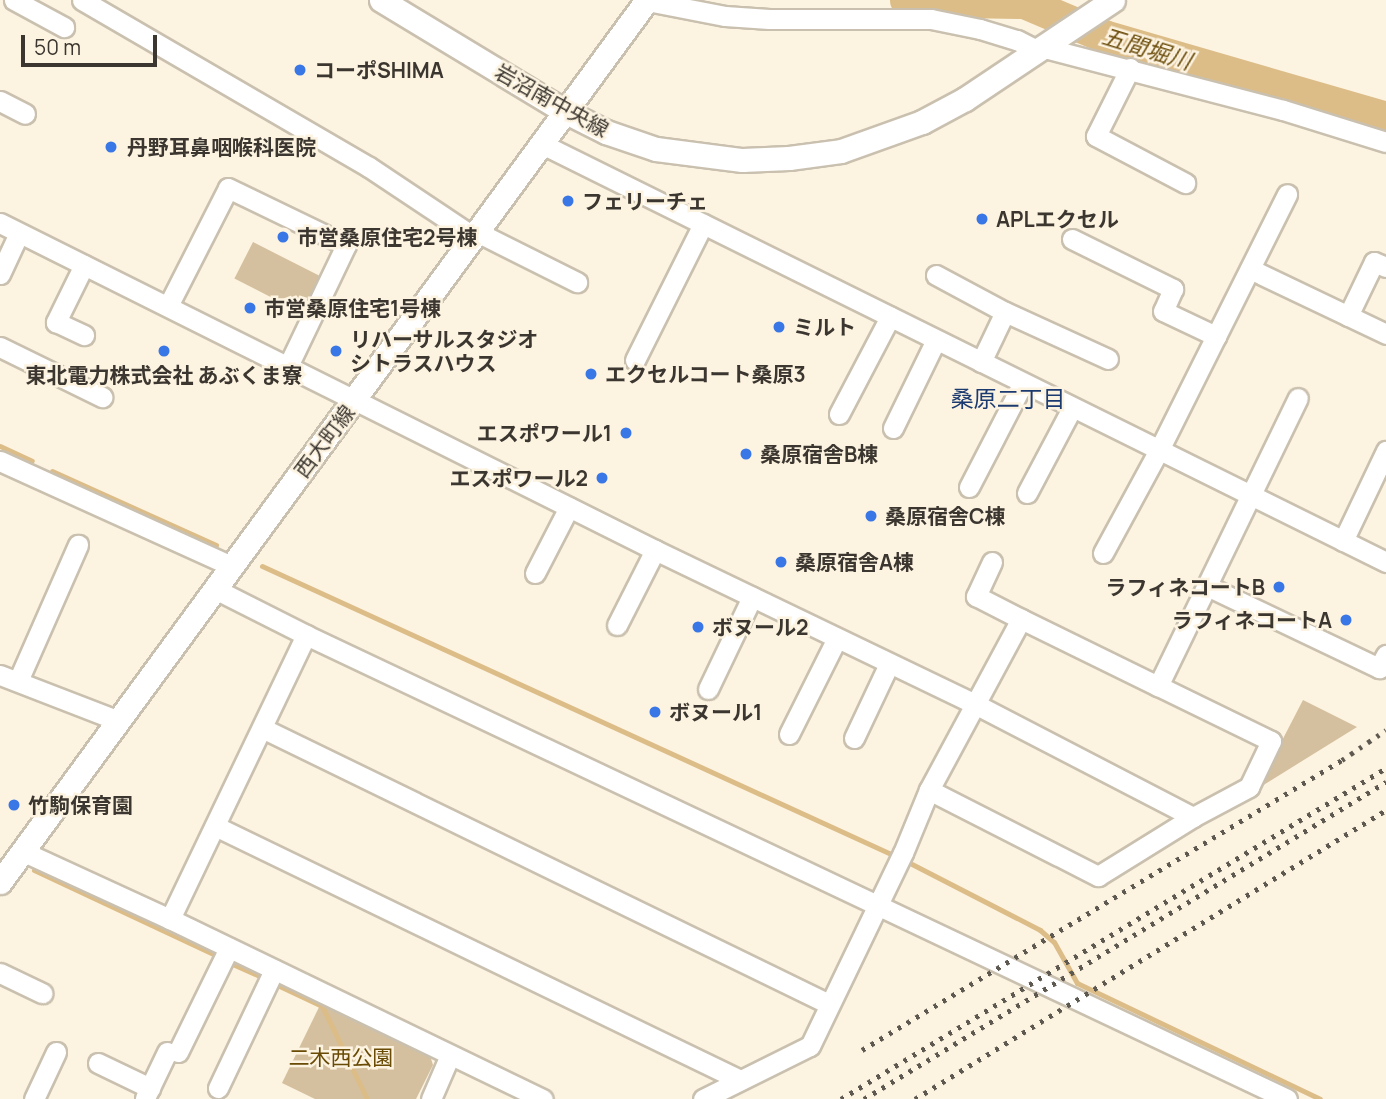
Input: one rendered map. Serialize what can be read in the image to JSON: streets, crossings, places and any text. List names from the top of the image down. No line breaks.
{"streets":{"street":["岩沼南中央線","西大町線"]},"crossings":[["岩沼南中央線","西大町線"]],"districts":["桑原二丁目"],"water":["五間堀川"],"parks":["二木西公園"],"places":["コーポSHIMA","丹野耳鼻咽喉科医院","フェリーチェ","APLエクセル","市営桑原住宅2号棟","市営桑原住宅1号棟","ミルト","東北電力株式会社 あぶくま寮","リハーサルスタジオ シトラスハウス","エクセルコート桑原3","エスポワール1","桑原宿舎B棟","エスポワール2","桑原宿舎C棟","桑原宿舎A棟","ラフィネコートB","ラフィネコートA","ボヌール2","ボヌール1","竹駒保育園"],"scale_bar":"50 m"}
